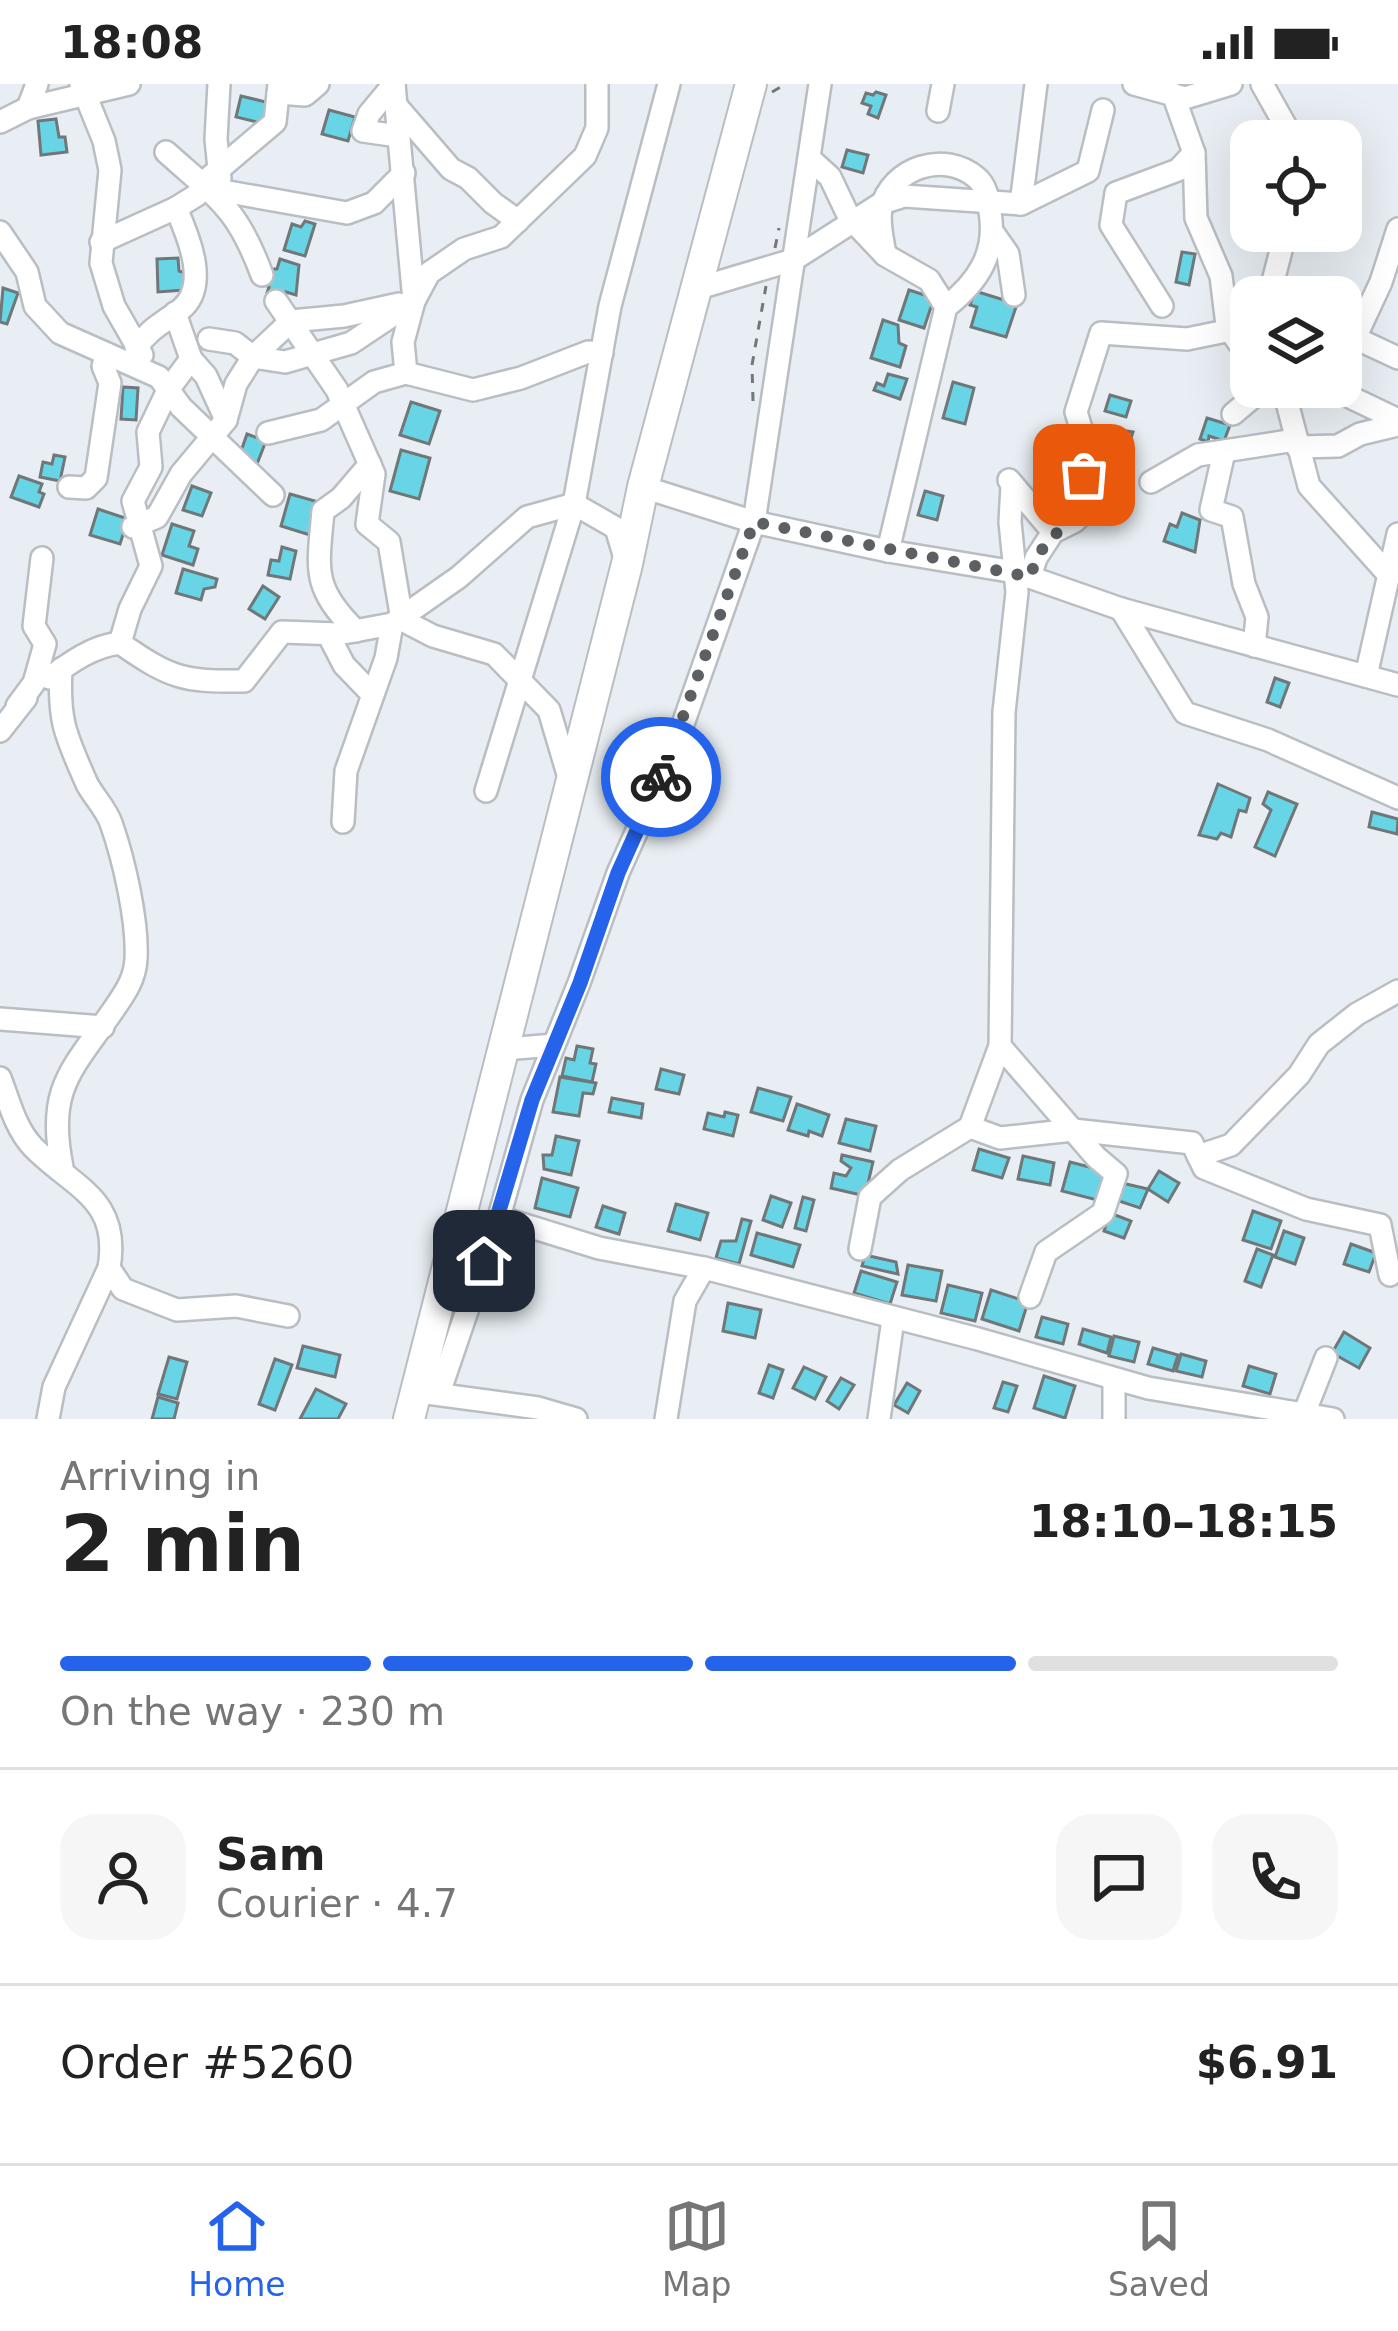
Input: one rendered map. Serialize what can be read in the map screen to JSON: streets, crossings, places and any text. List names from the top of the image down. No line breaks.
{"page":{"status":"18:08","heading":["2 min","Arriving in","18:10–18:15"],"panel":["Sam","Courier · 4.7","Order #5260","$6.91"],"bar":"On the way · 230 m","tabs":["Home","Map","Saved"]}}
